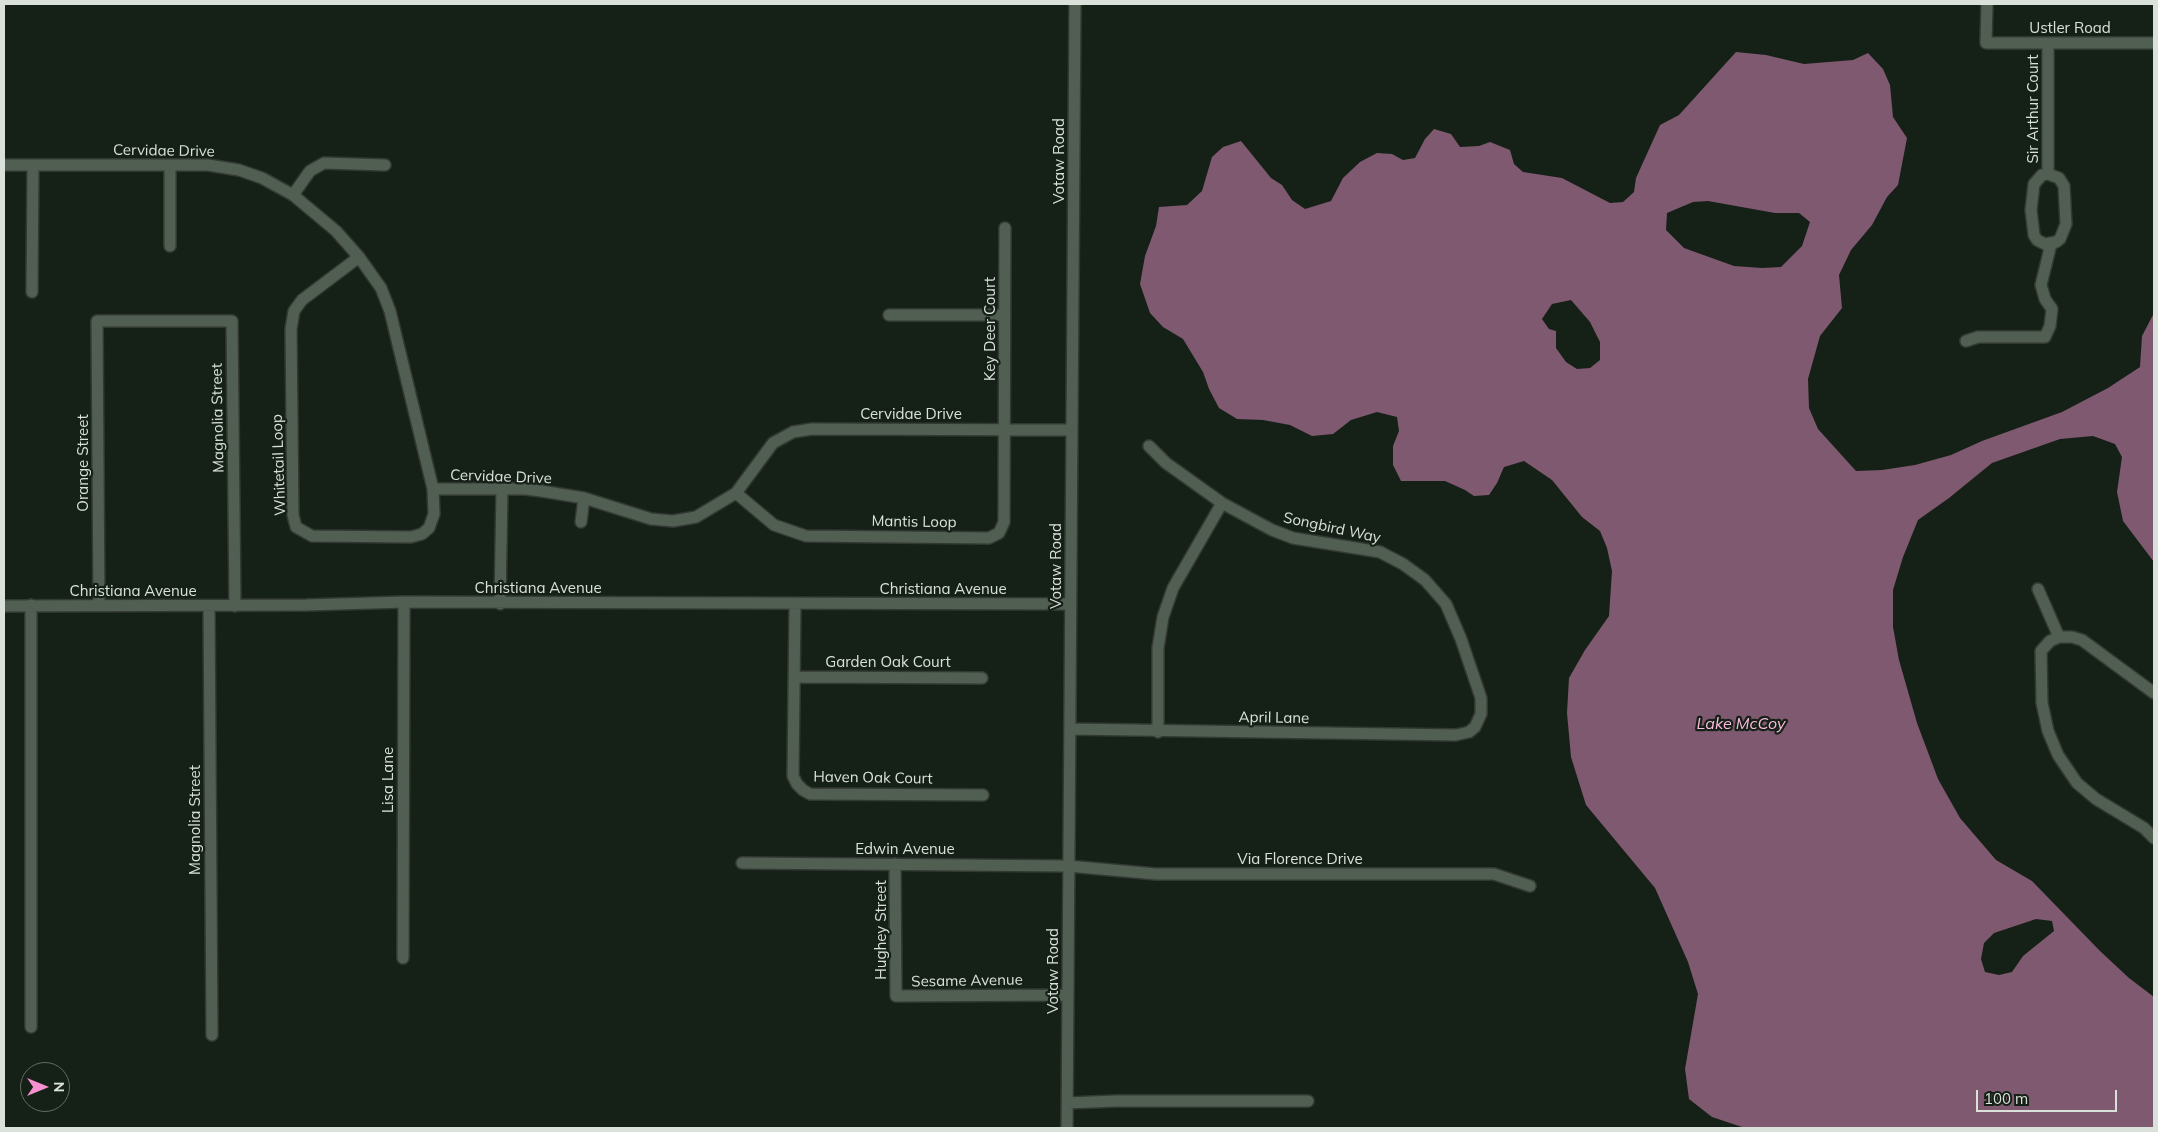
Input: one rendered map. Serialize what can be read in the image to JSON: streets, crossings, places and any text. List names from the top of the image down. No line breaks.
{"streets":{"street":["Ustler Road","Sir Arthur Court","Cervidae Drive","Votaw Road","Key Deer Court","Magnolia Street","Orange Street","Whitetail Loop","Mantis Loop","Songbird Way","Christiana Avenue","Garden Oak Court","April Lane","Haven Oak Court","Lisa Lane","Edwin Avenue","Via Florence Drive","Hughey Street","Sesame Avenue"]},"crossings":[["Ustler Road","Sir Arthur Court"],["Cervidae Drive","Votaw Road"],["Cervidae Drive","Key Deer Court"],["Cervidae Drive","Whitetail Loop"],["Cervidae Drive","Mantis Loop"],["Votaw Road","Christiana Avenue"],["Votaw Road","April Lane"],["Votaw Road","Edwin Avenue"],["Votaw Road","Via Florence Drive"],["Votaw Road","Sesame Avenue"],["Key Deer Court","Mantis Loop"],["Magnolia Street","Orange Street"],["Magnolia Street","Christiana Avenue"],["Orange Street","Christiana Avenue"],["Songbird Way","April Lane"],["Christiana Avenue","Haven Oak Court"],["Christiana Avenue","Lisa Lane"],["Garden Oak Court","Haven Oak Court"],["Edwin Avenue","Via Florence Drive"],["Edwin Avenue","Hughey Street"],["Hughey Street","Sesame Avenue"]],"water":["Lake McCoy"],"scale_bar":"100 m","north":"right"}
